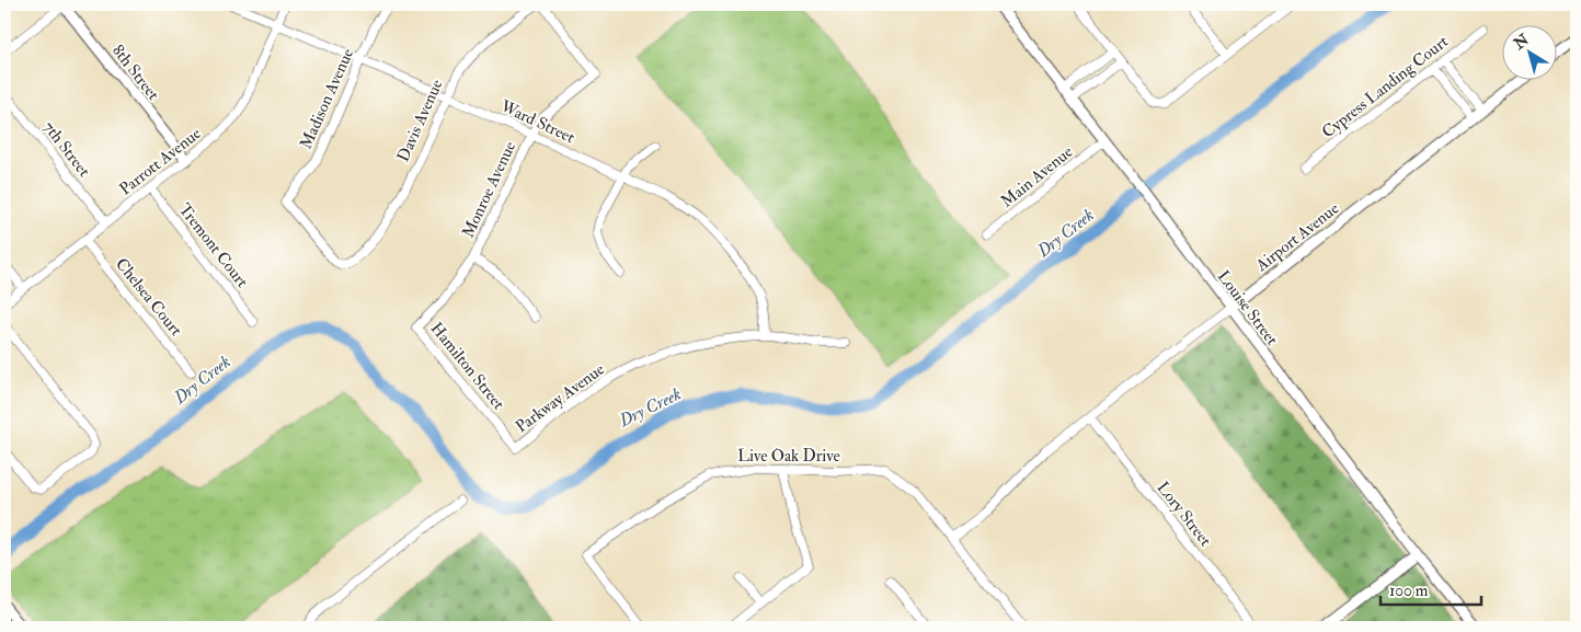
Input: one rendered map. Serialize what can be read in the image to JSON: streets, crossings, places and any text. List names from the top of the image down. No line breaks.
{"streets":{"street":["8th Street","Cypress Landing Court","Madison Avenue","Davis Avenue","Ward Street","7th Street","Parrott Avenue","Main Avenue","Monroe Avenue","Airport Avenue","Tremont Court","Chelsea Court","Louise Street","Hamilton Street","Parkway Avenue","Live Oak Drive","Lory Street"]},"crossings":[["8th Street","Parrott Avenue"],["Madison Avenue","Davis Avenue"],["Madison Avenue","Ward Street"],["Davis Avenue","Ward Street"],["Ward Street","Parrott Avenue"],["Ward Street","Monroe Avenue"],["Ward Street","Parkway Avenue"],["7th Street","Parrott Avenue"],["Parrott Avenue","Tremont Court"],["Parrott Avenue","Chelsea Court"],["Main Avenue","Louise Street"],["Monroe Avenue","Hamilton Street"],["Airport Avenue","Louise Street"],["Airport Avenue","Live Oak Drive"],["Airport Avenue","Lory Street"],["Hamilton Street","Parkway Avenue"]],"water":["Dry Creek"],"scale_bar":"100 m","north":"top left"}
